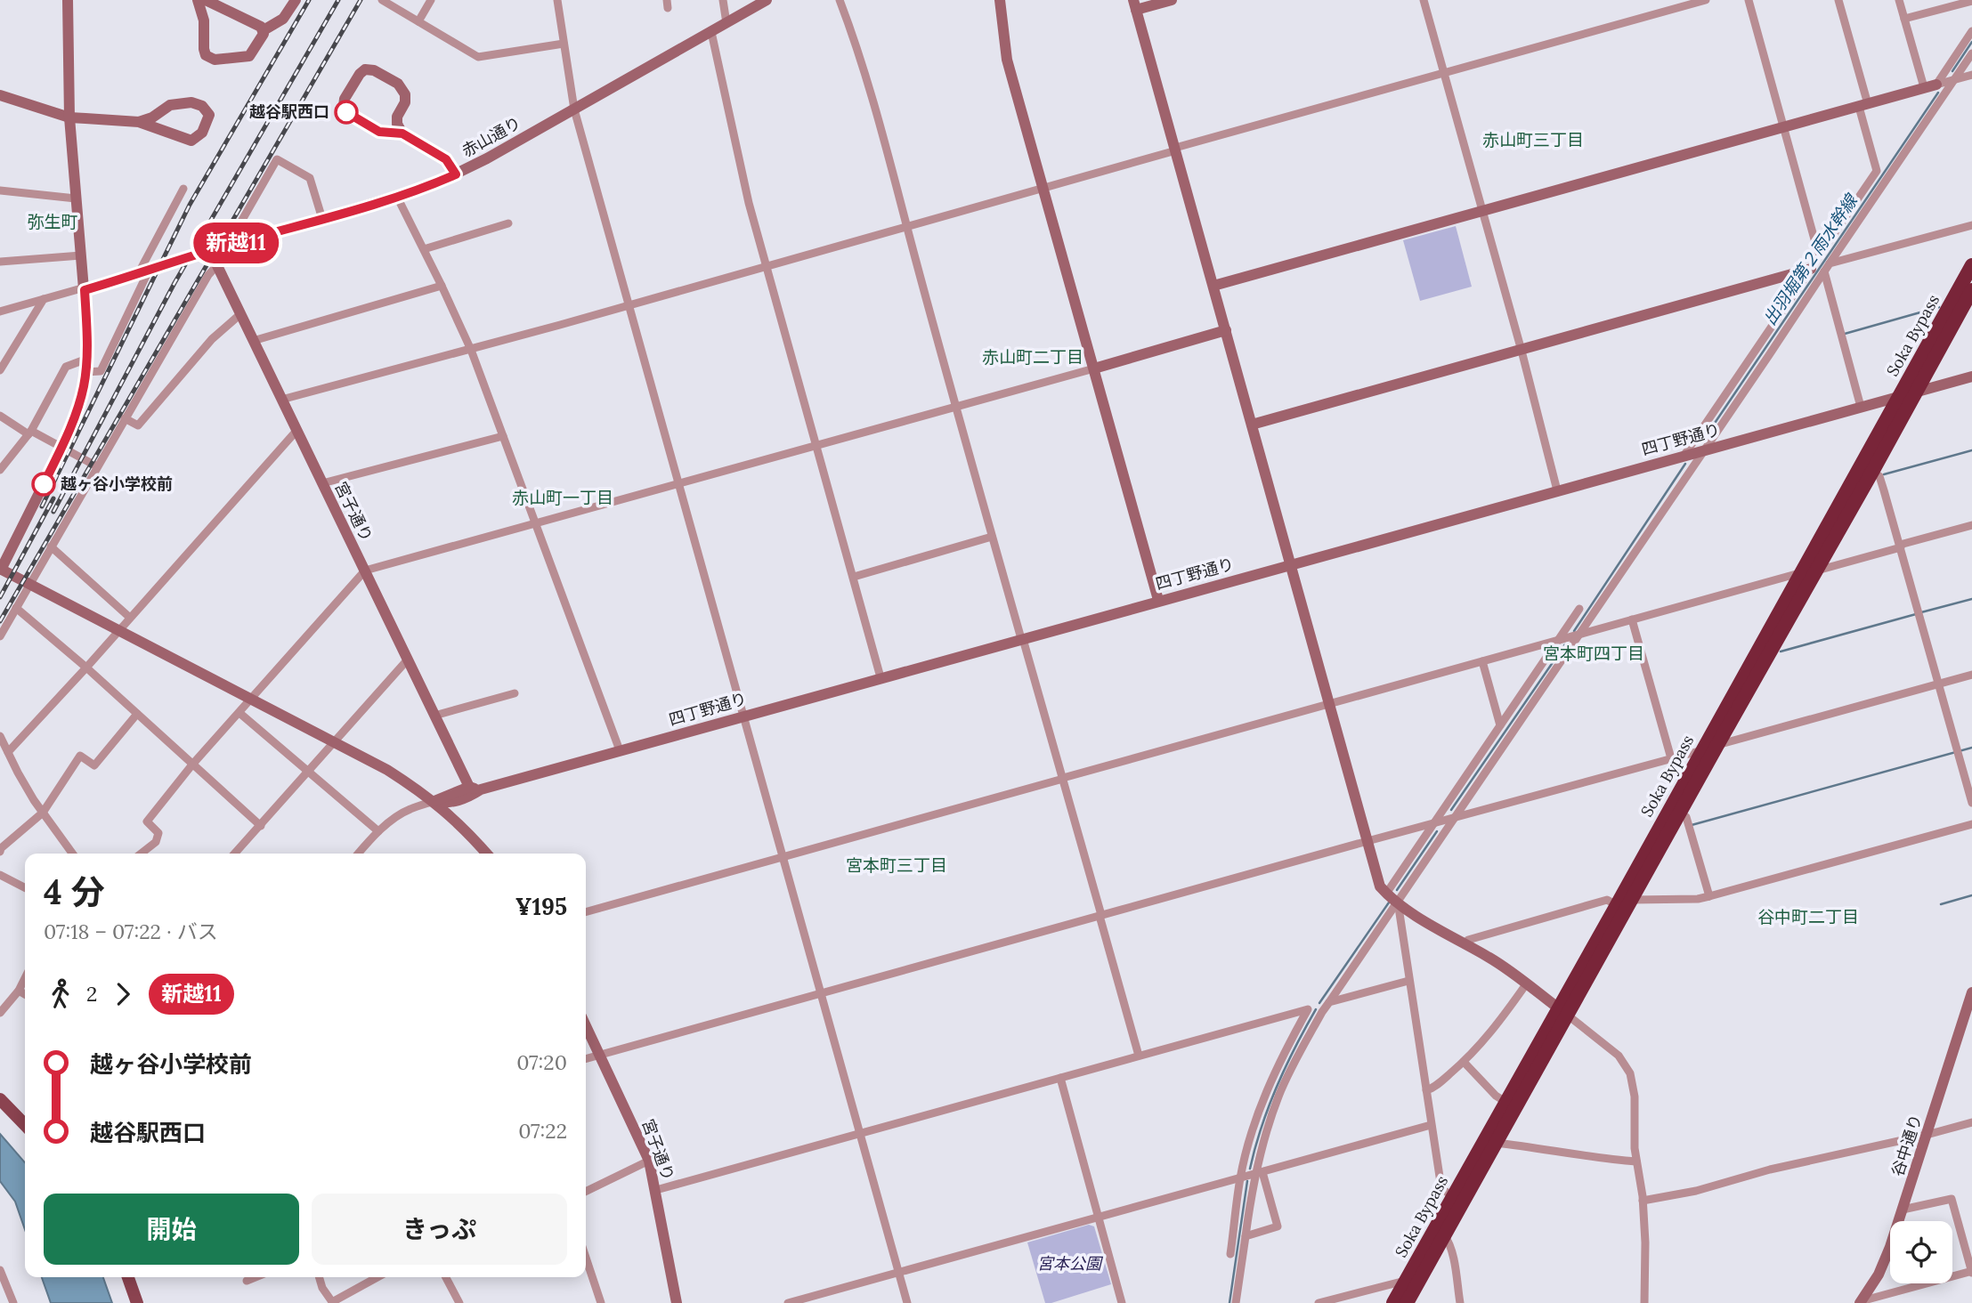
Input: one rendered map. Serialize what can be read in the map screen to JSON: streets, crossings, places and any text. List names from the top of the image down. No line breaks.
{"streets":{"highway":["Soka Bypass"],"street":["赤山通り","四丁野通り","宮子通り","谷中通り"]},"crossings":[["赤山通り","宮子通り"],["Soka Bypass","四丁野通り"],["四丁野通り","宮子通り"]],"districts":["赤山町三丁目","弥生町","赤山町二丁目","赤山町一丁目","宮本町四丁目","宮本町三丁目","谷中町二丁目"],"water":["出羽堀第２雨水幹線"],"parks":["宮本公園"],"places":["越谷駅西口","越ヶ谷小学校前"],"lines":["bus line 新越11"],"page":{"on_map":"新越11","heading":["4 分","07:18 – 07:22 · バス","¥195"],"legs":["2","新越11"],"list":[{"name":"越ヶ谷小学校前","value":"07:20"},{"name":"越谷駅西口","value":"07:22"}],"buttons":["開始","きっぷ"]}}
